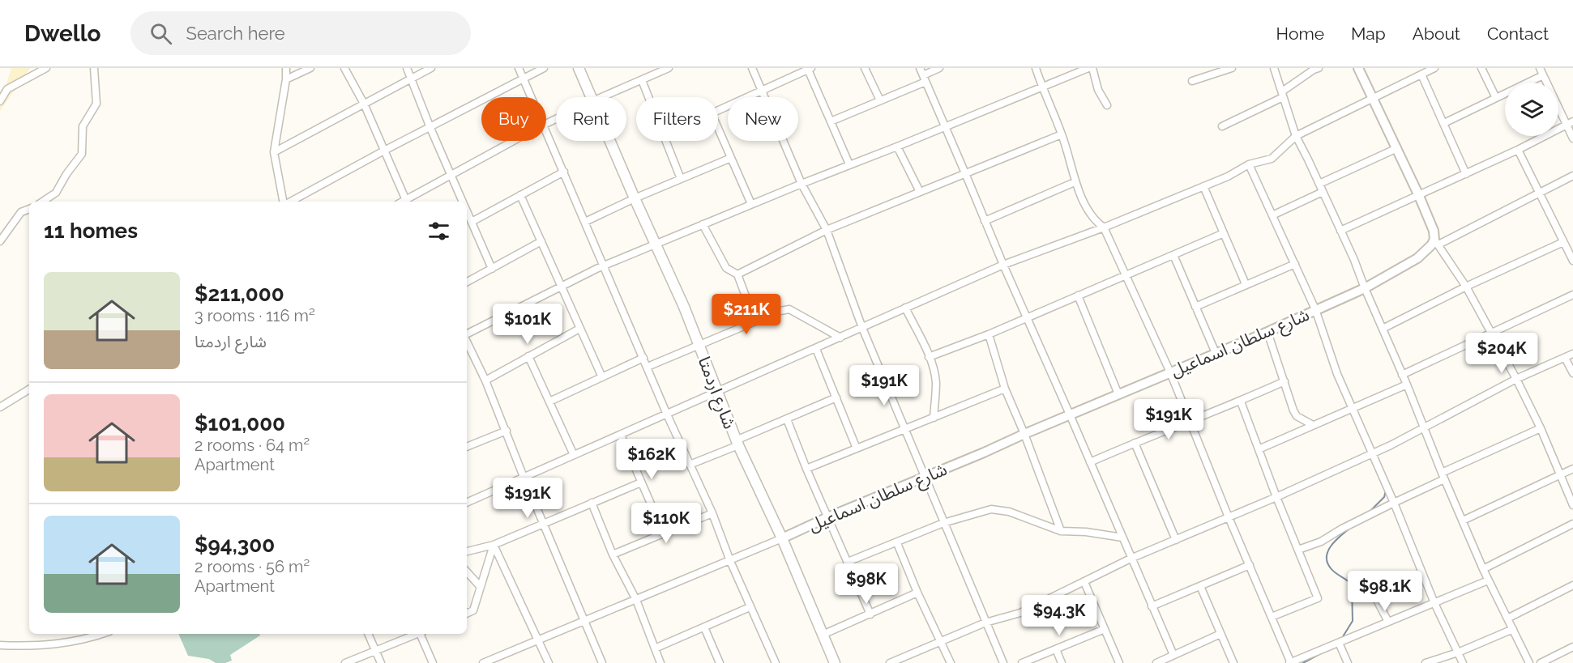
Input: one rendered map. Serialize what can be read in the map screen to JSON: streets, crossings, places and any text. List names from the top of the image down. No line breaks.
{"streets":{"main road":["شارع اردمتا"],"street":["شارع سلطان اسماعيل"]},"crossings":[["شارع سلطان اسماعيل","شارع اردمتا"]],"page":{"header":"Dwello","search":"Search here","nav":["Home","Map","About","Contact"],"chip":["Buy","Rent","Filters","New"],"heading":"11 homes","list":[{"name":"$211,000","note":"3 rooms · 116 m² · شارع اردمتا"},{"name":"$101,000","note":"2 rooms · 64 m² · Apartment"},{"name":"$94,300","note":"2 rooms · 56 m² · Apartment"}],"price":["$211K","$101K","$204K","$191K","$191K","$162K","$191K","$110K","$98K","$98.1K","$94.3K"]}}
